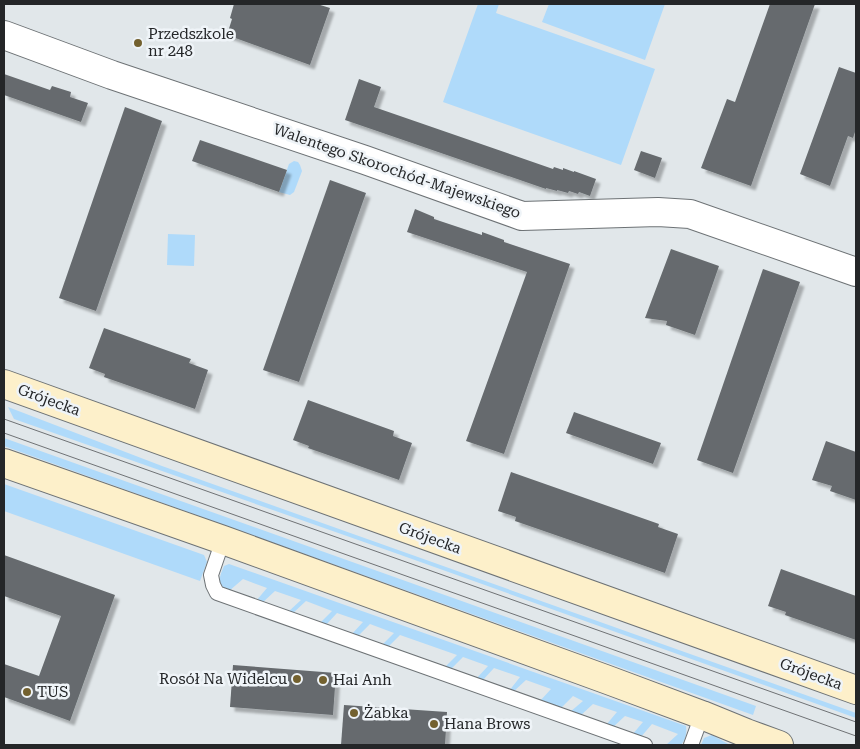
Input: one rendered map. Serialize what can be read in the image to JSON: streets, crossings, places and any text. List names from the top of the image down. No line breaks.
{"streets":{"main road":["Grójecka"],"street":["Walentego Skorochód-Majewskiego"]},"places":["Przedszkole nr 248","Rosół Na Widelcu","Hai Anh","TUS","Żabka","Hana Brows"]}
